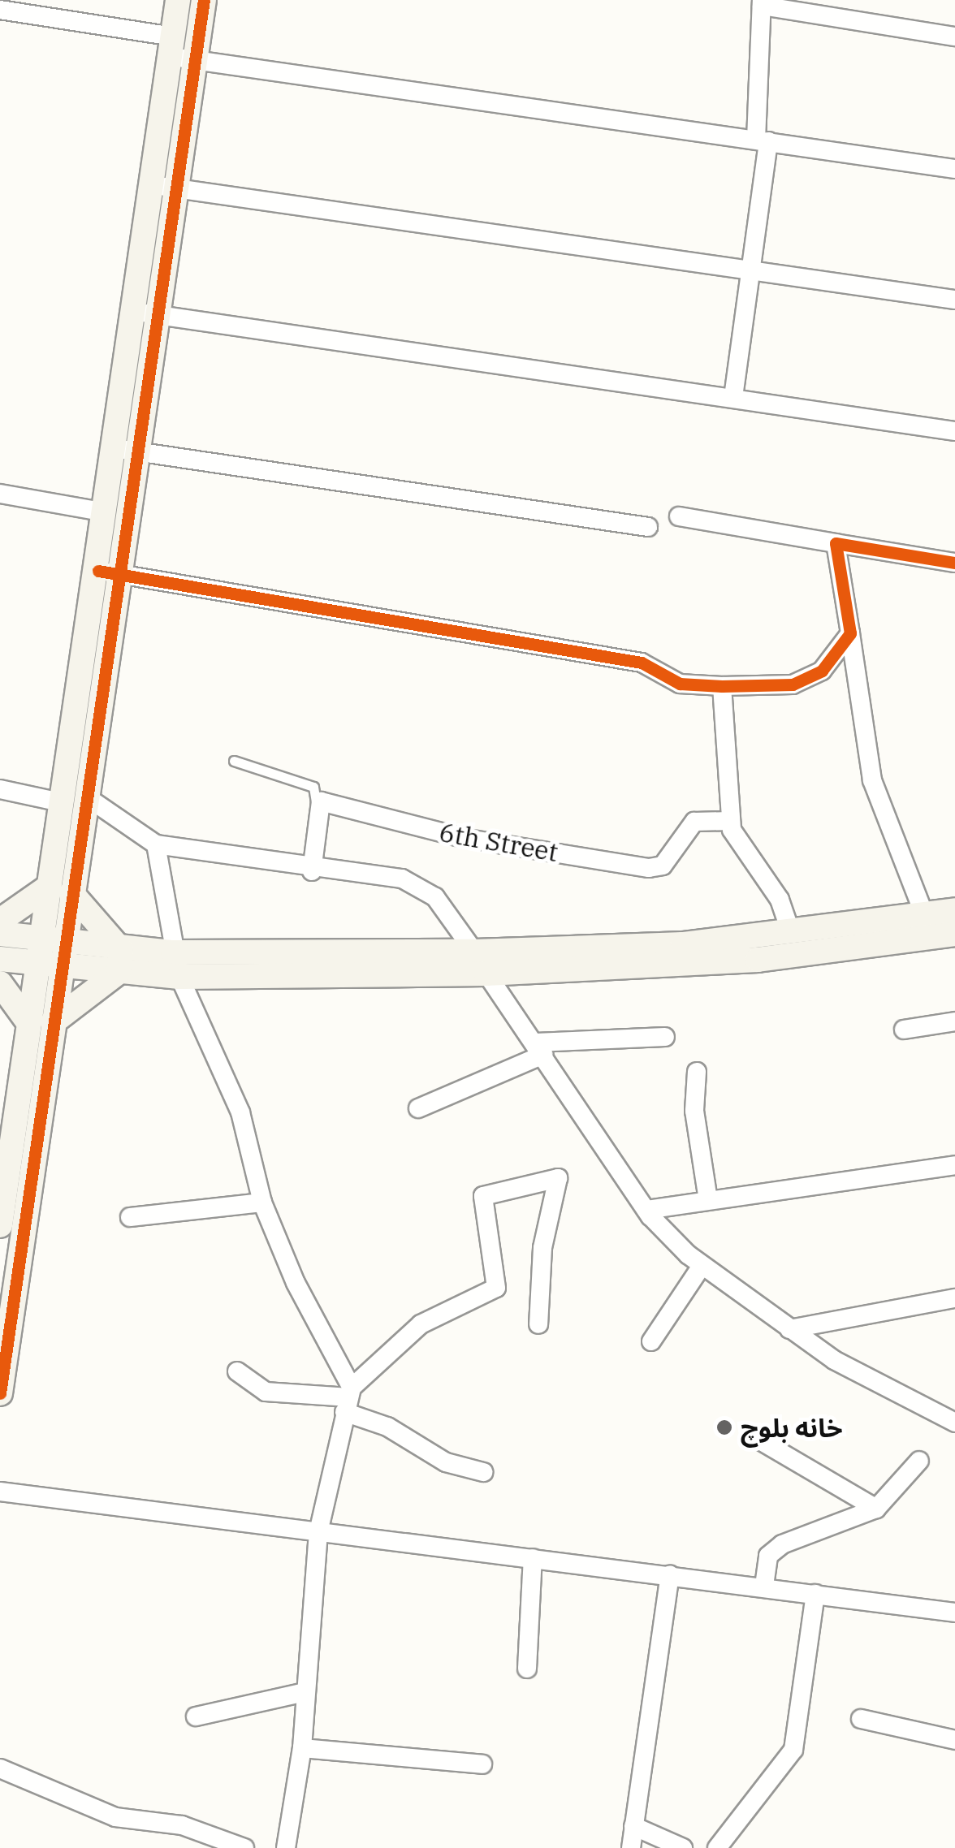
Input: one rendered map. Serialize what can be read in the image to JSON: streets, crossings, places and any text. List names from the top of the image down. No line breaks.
{"streets":{"street":["6th Street"]},"places":["خانه بلوچ"]}
